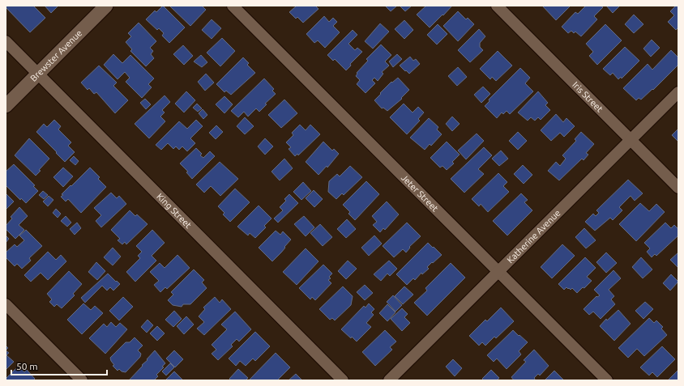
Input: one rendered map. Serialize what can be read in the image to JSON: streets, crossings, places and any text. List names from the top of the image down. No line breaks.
{"streets":{"street":["Brewster Avenue","Iris Street","Jeter Street","King Street","Katherine Avenue"]},"crossings":[["Brewster Avenue","King Street"],["Iris Street","Katherine Avenue"],["Jeter Street","Katherine Avenue"]],"scale_bar":"50 m"}
